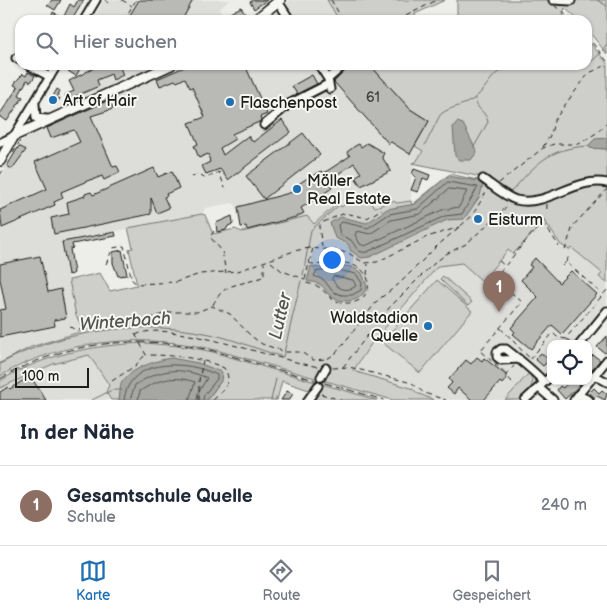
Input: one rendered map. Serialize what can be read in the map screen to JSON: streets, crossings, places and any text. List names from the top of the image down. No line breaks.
{"water":["Lutter","Winterbach"],"places":["Art of Hair","Flaschenpost","Möller Real Estate","Eisturm","Waldstadion Quelle"],"house_numbers":["61"],"scale_bar":"100 m","page":{"search":"Hier suchen","pins":"1","scale":"100 m","heading":"In der Nähe","list":[{"mark":"1","name":"Gesamtschule Quelle","note":"Schule","value":"240 m"}],"nav":["Karte","Route","Gespeichert"]}}
